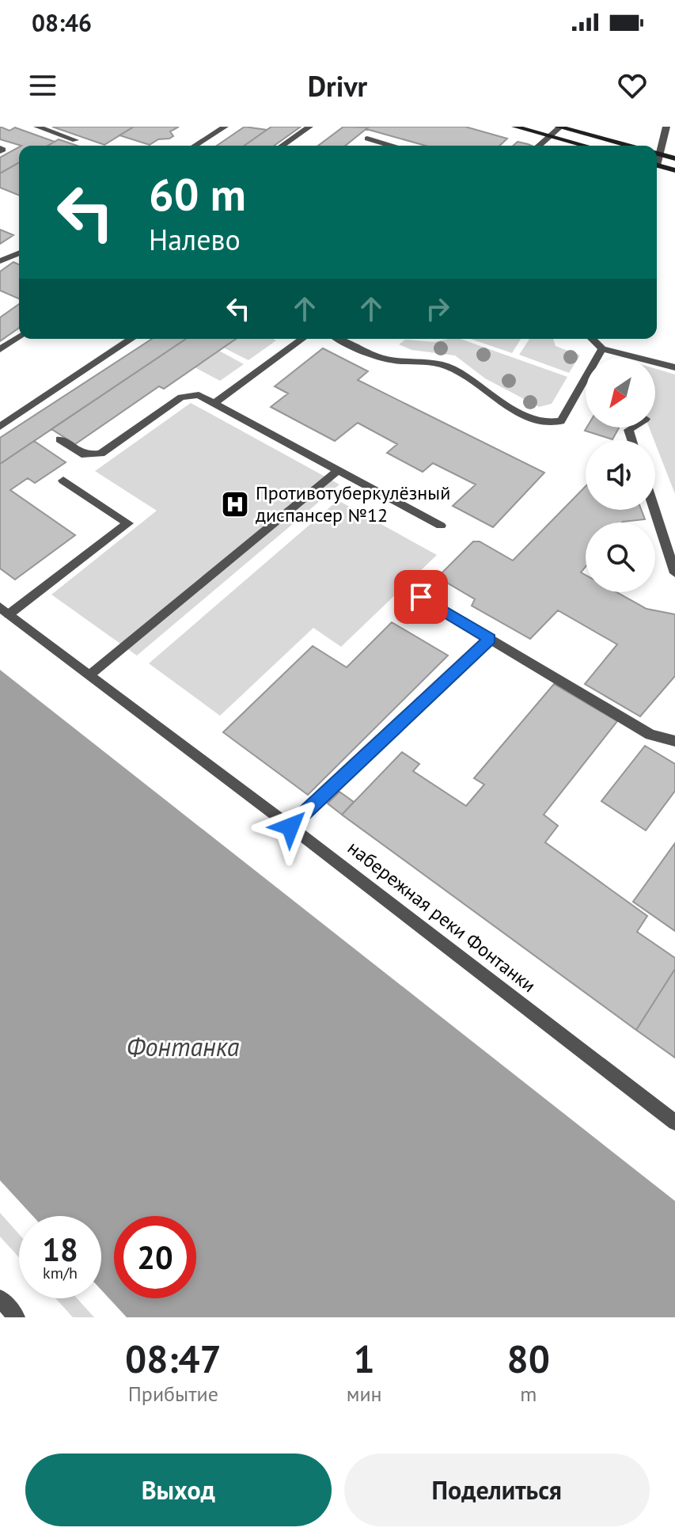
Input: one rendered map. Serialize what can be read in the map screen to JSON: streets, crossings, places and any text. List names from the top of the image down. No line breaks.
{"streets":{"street":["набережная реки Фонтанки"]},"water":["Фонтанка"],"places":{"hospital":["Противотуберкулёзный диспансер №12"]},"north":"bottom left","page":{"status":"08:46","header":"Drivr","turn":["60 m","Налево"],"speed":"18 km/h","limit":"20","eta":["08:47","Прибытие","1","мин","80","m"],"buttons":["Выход","Поделиться"]}}
